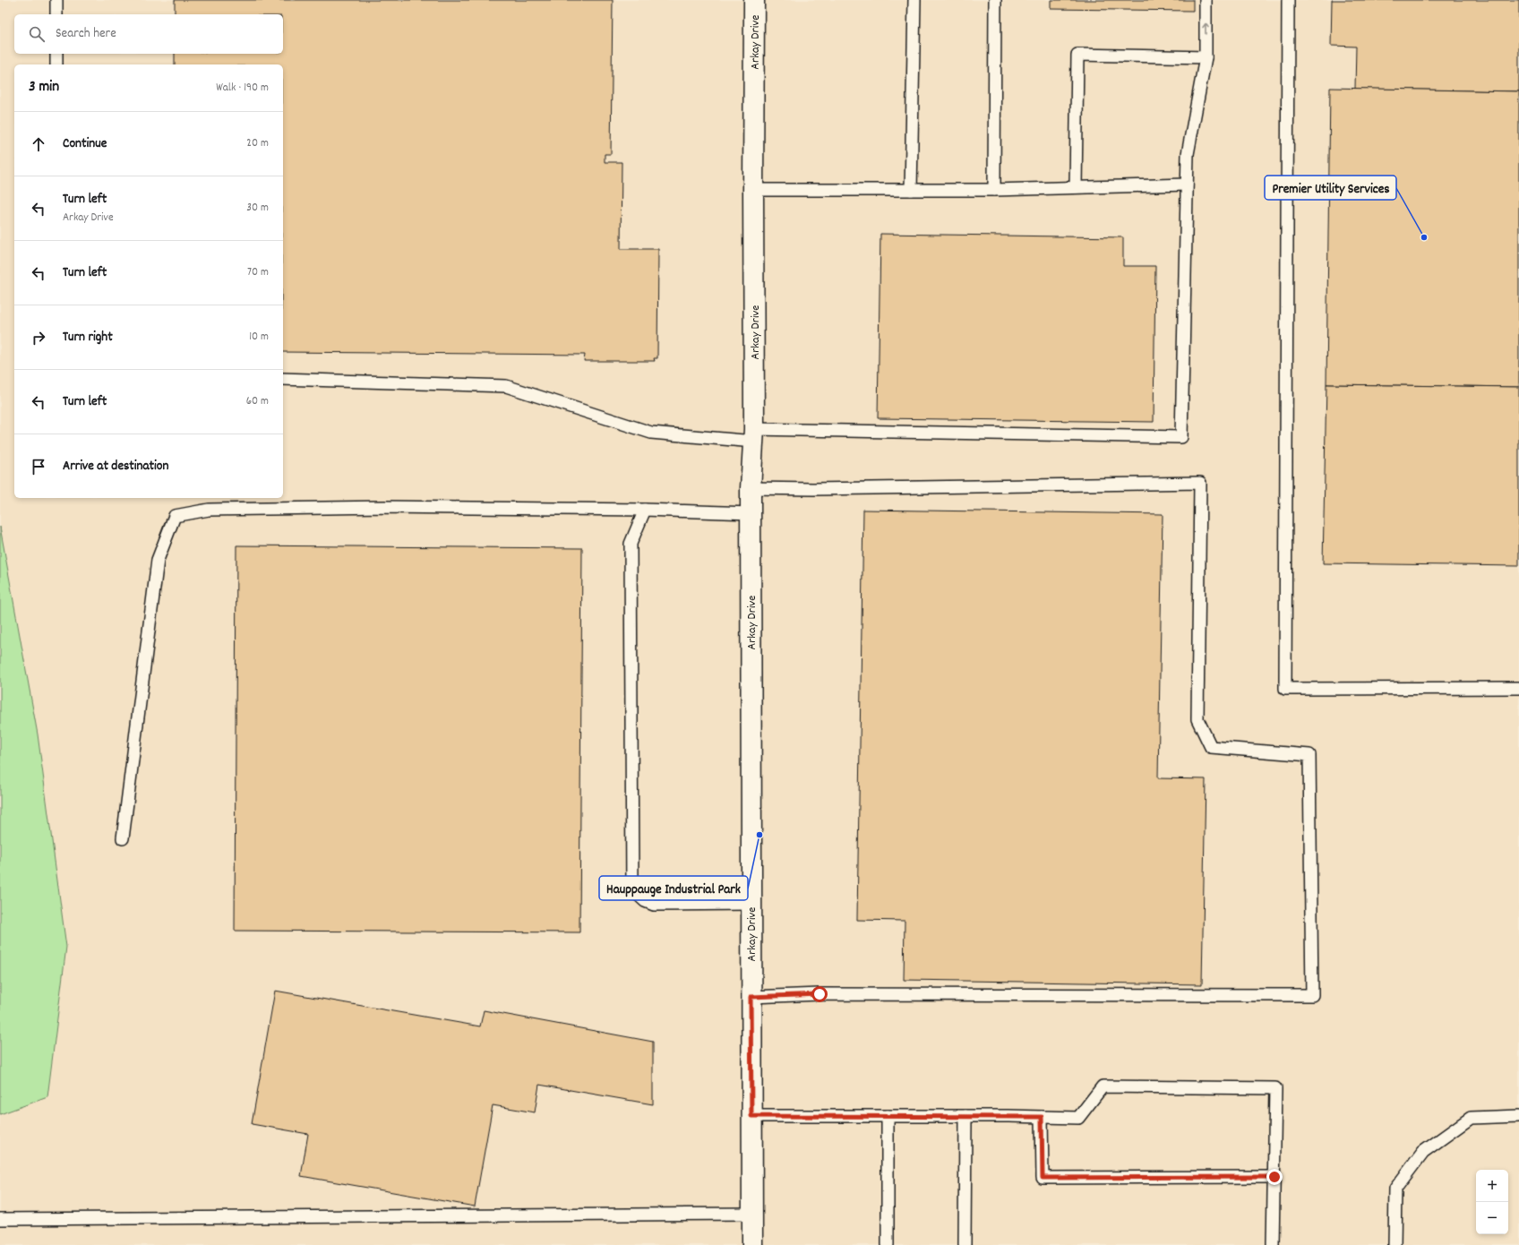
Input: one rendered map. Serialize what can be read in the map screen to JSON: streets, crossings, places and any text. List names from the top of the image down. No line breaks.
{"streets":{"street":["Arkay Drive"]},"places":["Premier Utility Services","Hauppauge Industrial Park"],"page":{"search":"Search here","heading":["3 min","Walk · 190 m"],"list":[["Continue","20 m"],["Turn left","Arkay Drive","30 m"],["Turn left","70 m"],["Turn right","10 m"],["Turn left","60 m"],"Arrive at destination"],"map_buttons":["+","−"]}}
